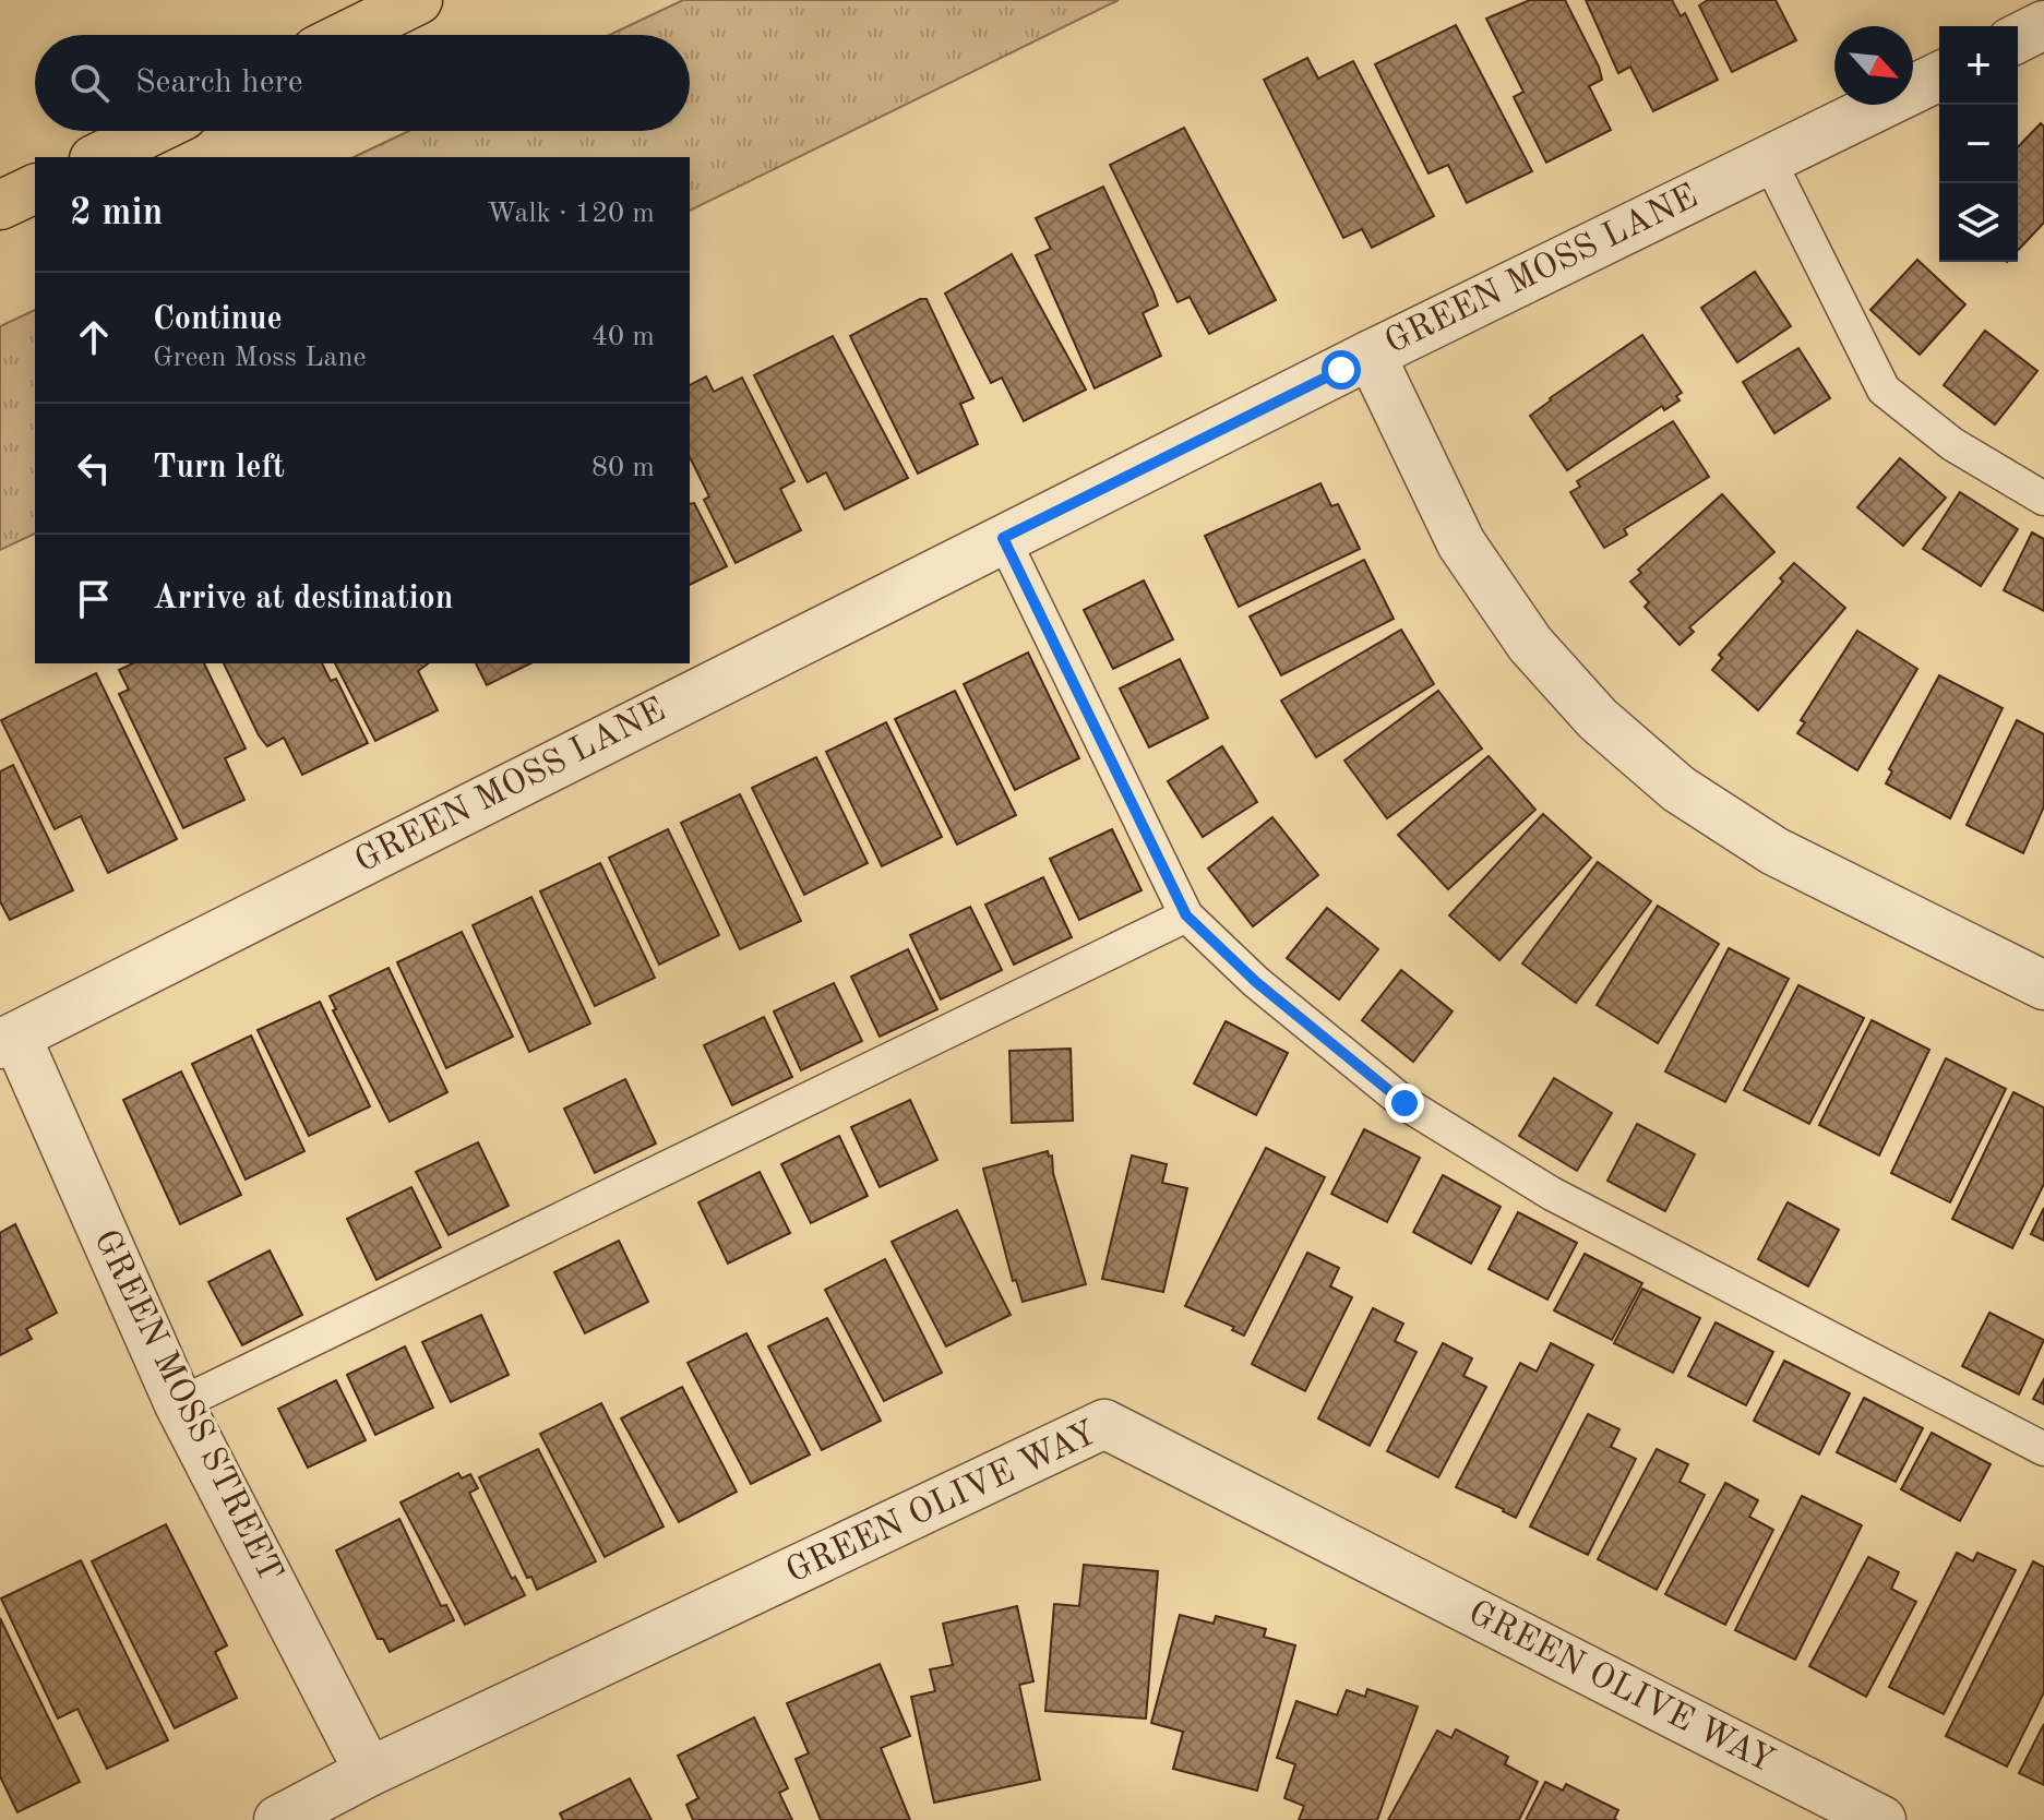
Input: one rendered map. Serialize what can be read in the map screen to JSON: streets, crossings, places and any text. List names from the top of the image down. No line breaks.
{"streets":{"street":["GREEN MOSS LANE","GREEN MOSS STREET","GREEN OLIVE WAY"]},"crossings":[["GREEN MOSS LANE","GREEN MOSS STREET"],["GREEN MOSS STREET","GREEN OLIVE WAY"]],"north":"bottom right","page":{"map_buttons":["+","−"],"search":"Search here","heading":["2 min","Walk · 120 m"],"list":[["Continue","Green Moss Lane","40 m"],["Turn left","80 m"],"Arrive at destination"]}}
